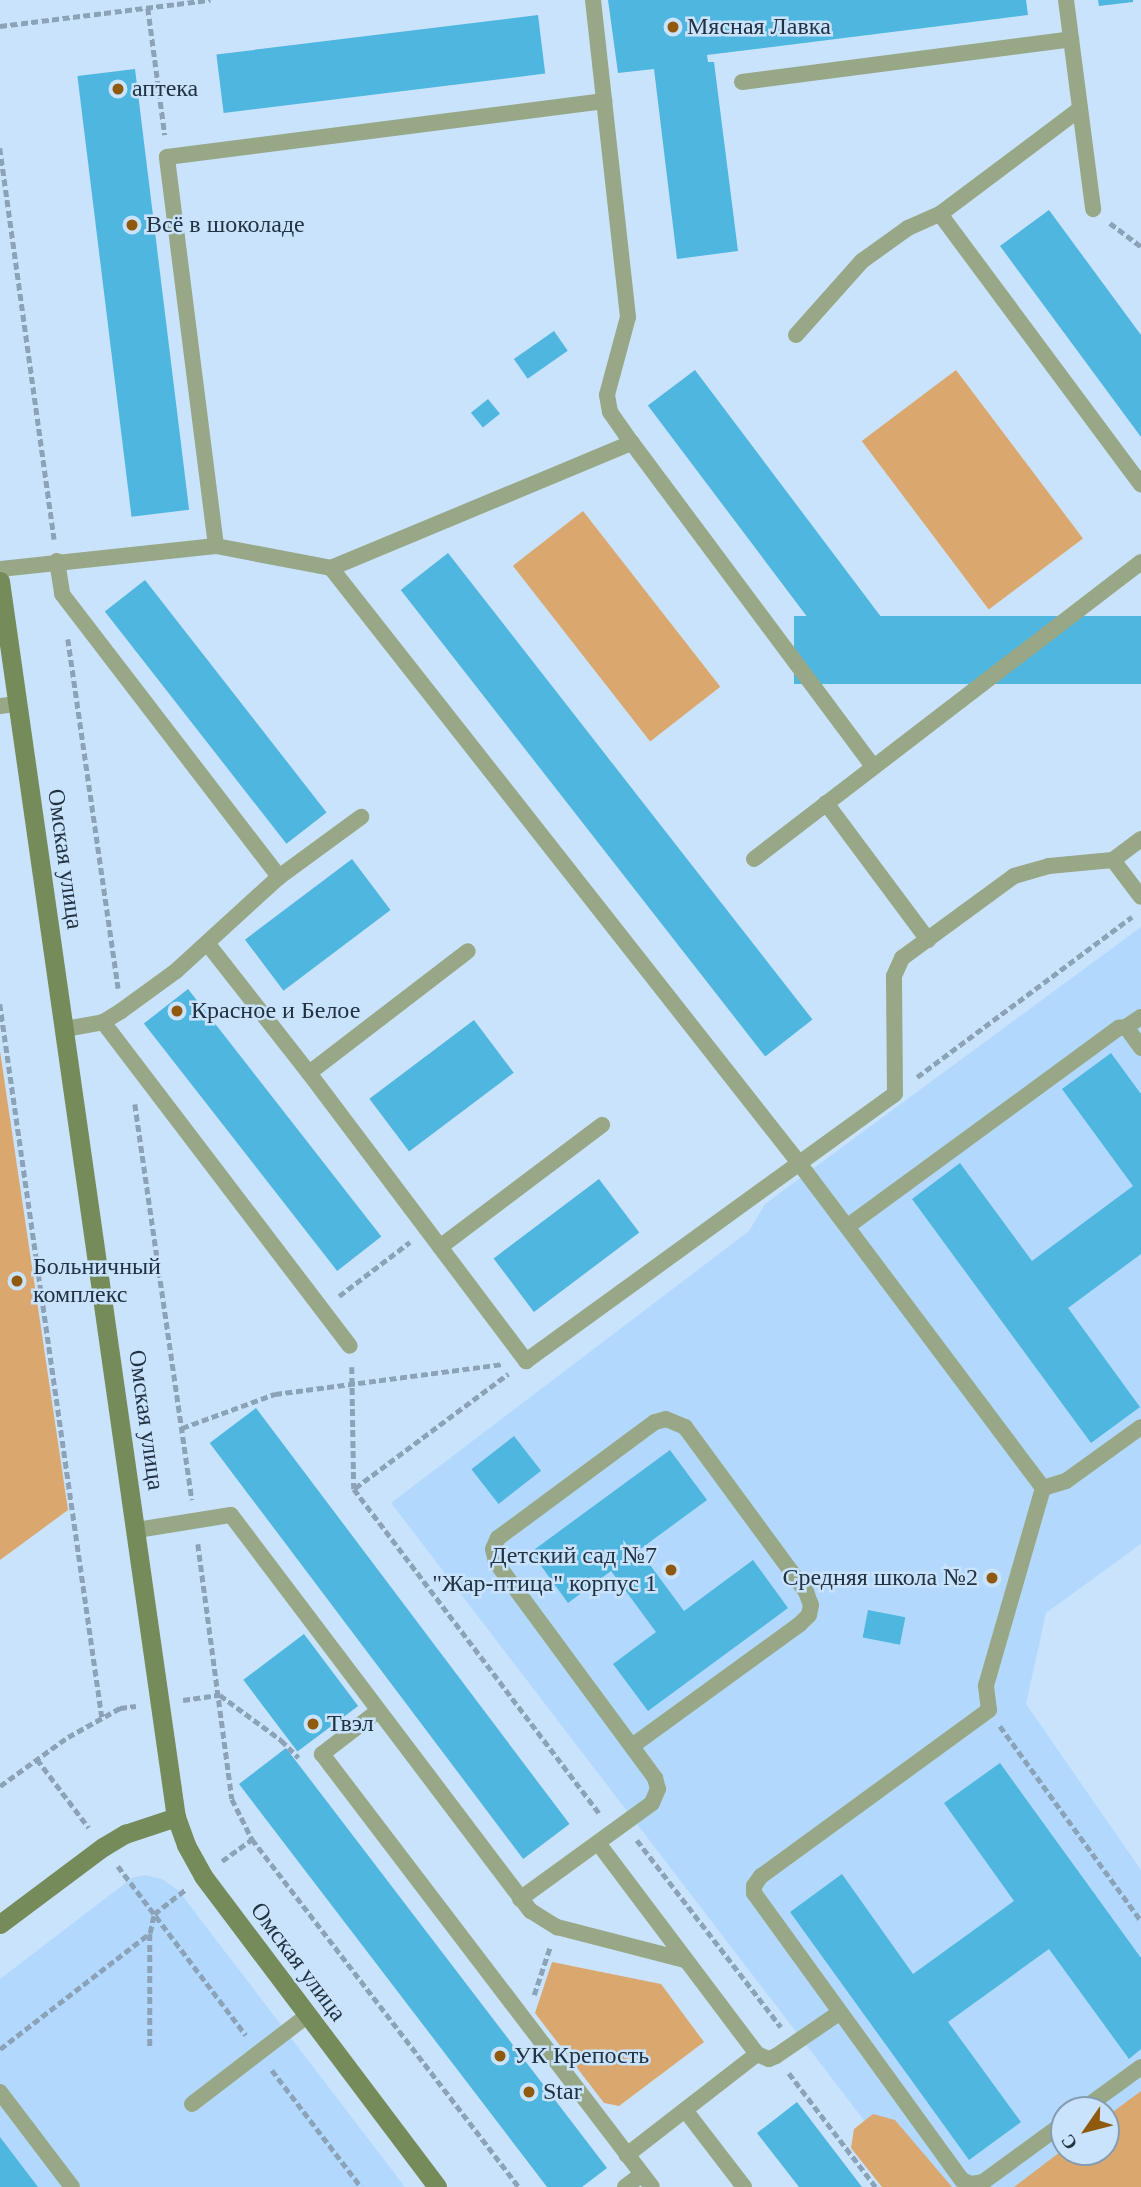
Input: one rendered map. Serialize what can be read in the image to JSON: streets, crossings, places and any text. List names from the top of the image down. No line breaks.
{"streets":{"main road":["Омская улица"]},"places":["Мясная Лавка","аптека","Всё в шоколаде","Красное и Белое","Больничный комплекс","Детский сад №7 \"Жар-птица\" корпус 1","Средняя школа №2","Твэл","УК Крепость","Star"],"north":"bottom left"}
